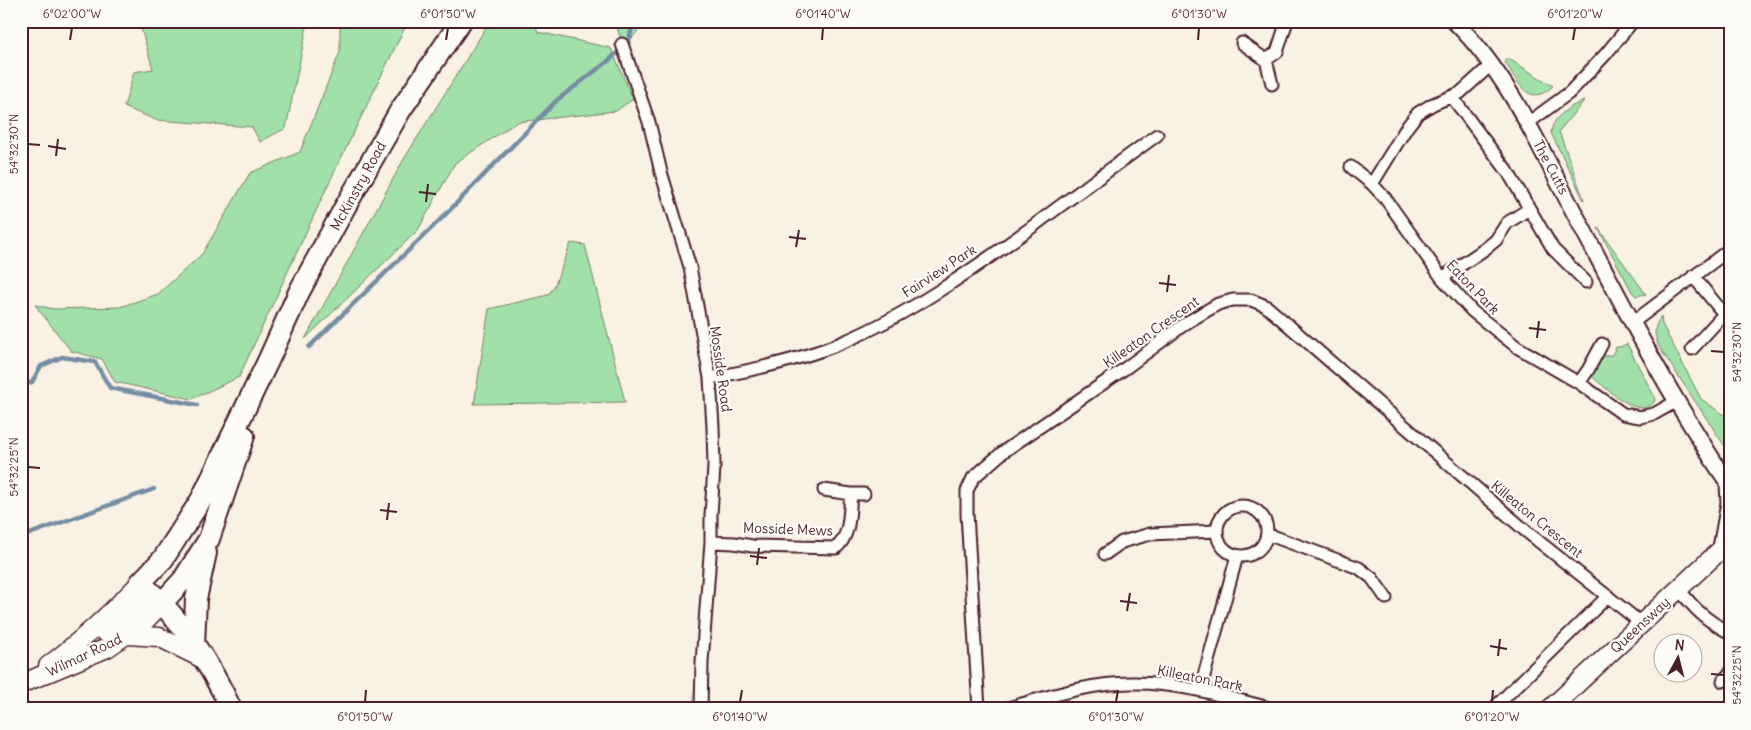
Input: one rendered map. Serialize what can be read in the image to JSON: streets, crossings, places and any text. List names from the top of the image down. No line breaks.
{"streets":{"highway":["McKinstry Road"],"main road":["Queensway","Wilmar Road"],"street":["The Cutts","Fairview Park","Eaton Park","Killeaton Crescent","Mosside Road","Mosside Mews","Killeaton Park"]},"crossings":[["The Cutts","Eaton Park"],["McKinstry Road","Wilmar Road"],["Fairview Park","Mosside Road"],["Killeaton Crescent","Queensway"],["Mosside Road","Mosside Mews"]],"north":"top","coordinates":["6°02'00\"W","6°01'50\"W","6°01'40\"W","6°01'30\"W","6°01'20\"W","54°32'30\"N","54°32'25\"N"]}
